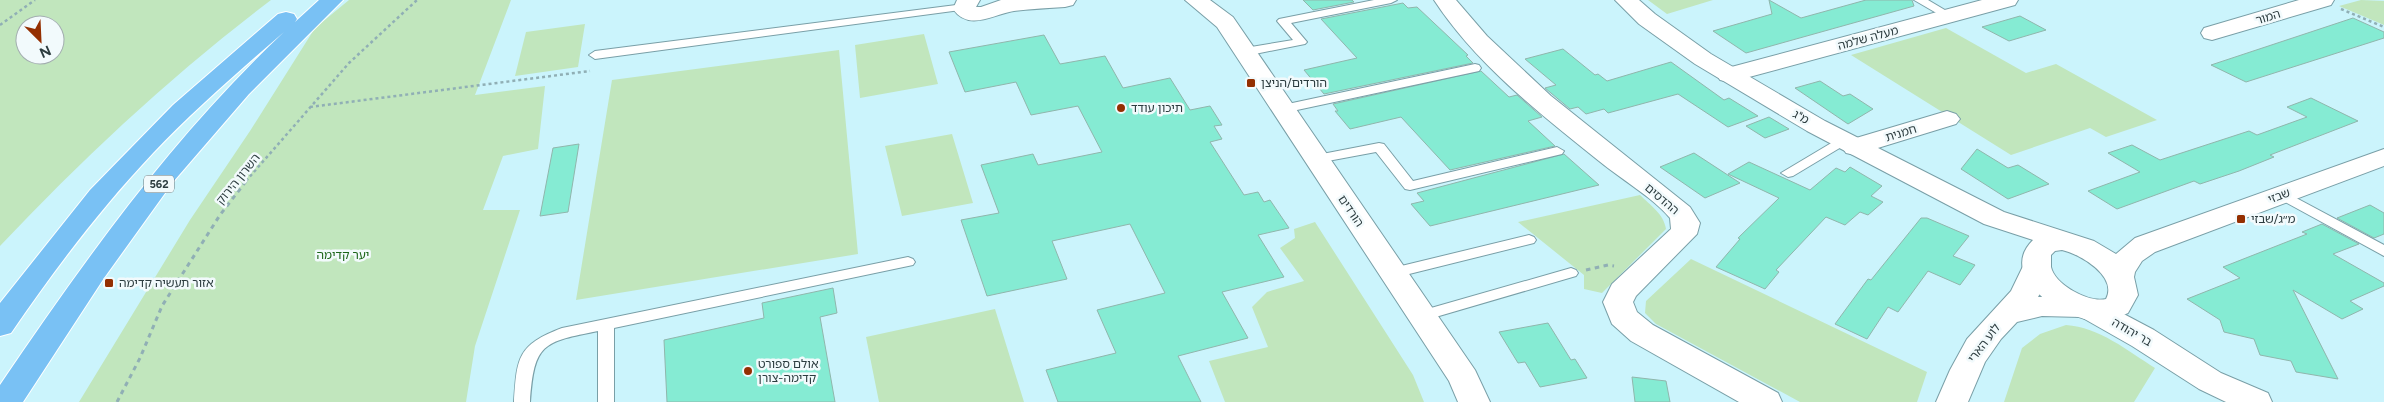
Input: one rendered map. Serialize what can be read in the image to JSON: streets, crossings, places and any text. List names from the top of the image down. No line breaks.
{"streets":{"main road":["562"],"street":["המור","מעלה שלמה","מ\"ג","חמנית","שבזי","ההדסים","הורדים","בר יהודה","לוע הארי"],"path":["השרון הירוק"]},"crossings":[["מעלה שלמה","מ\"ג"],["מ\"ג","חמנית"],["מ\"ג","שבזי"],["מ\"ג","בר יהודה"],["מ\"ג","לוע הארי"],["שבזי","בר יהודה"],["שבזי","לוע הארי"],["בר יהודה","לוע הארי"]],"parks":["יער קדימה"],"places":{"transit":["הורדים/הניצן","מ״ג/שבזי","אזור תעשיה קדימה"],"other":["תיכון עודד","אולם ספורט קדימה-צורן"]},"north":"bottom right"}
